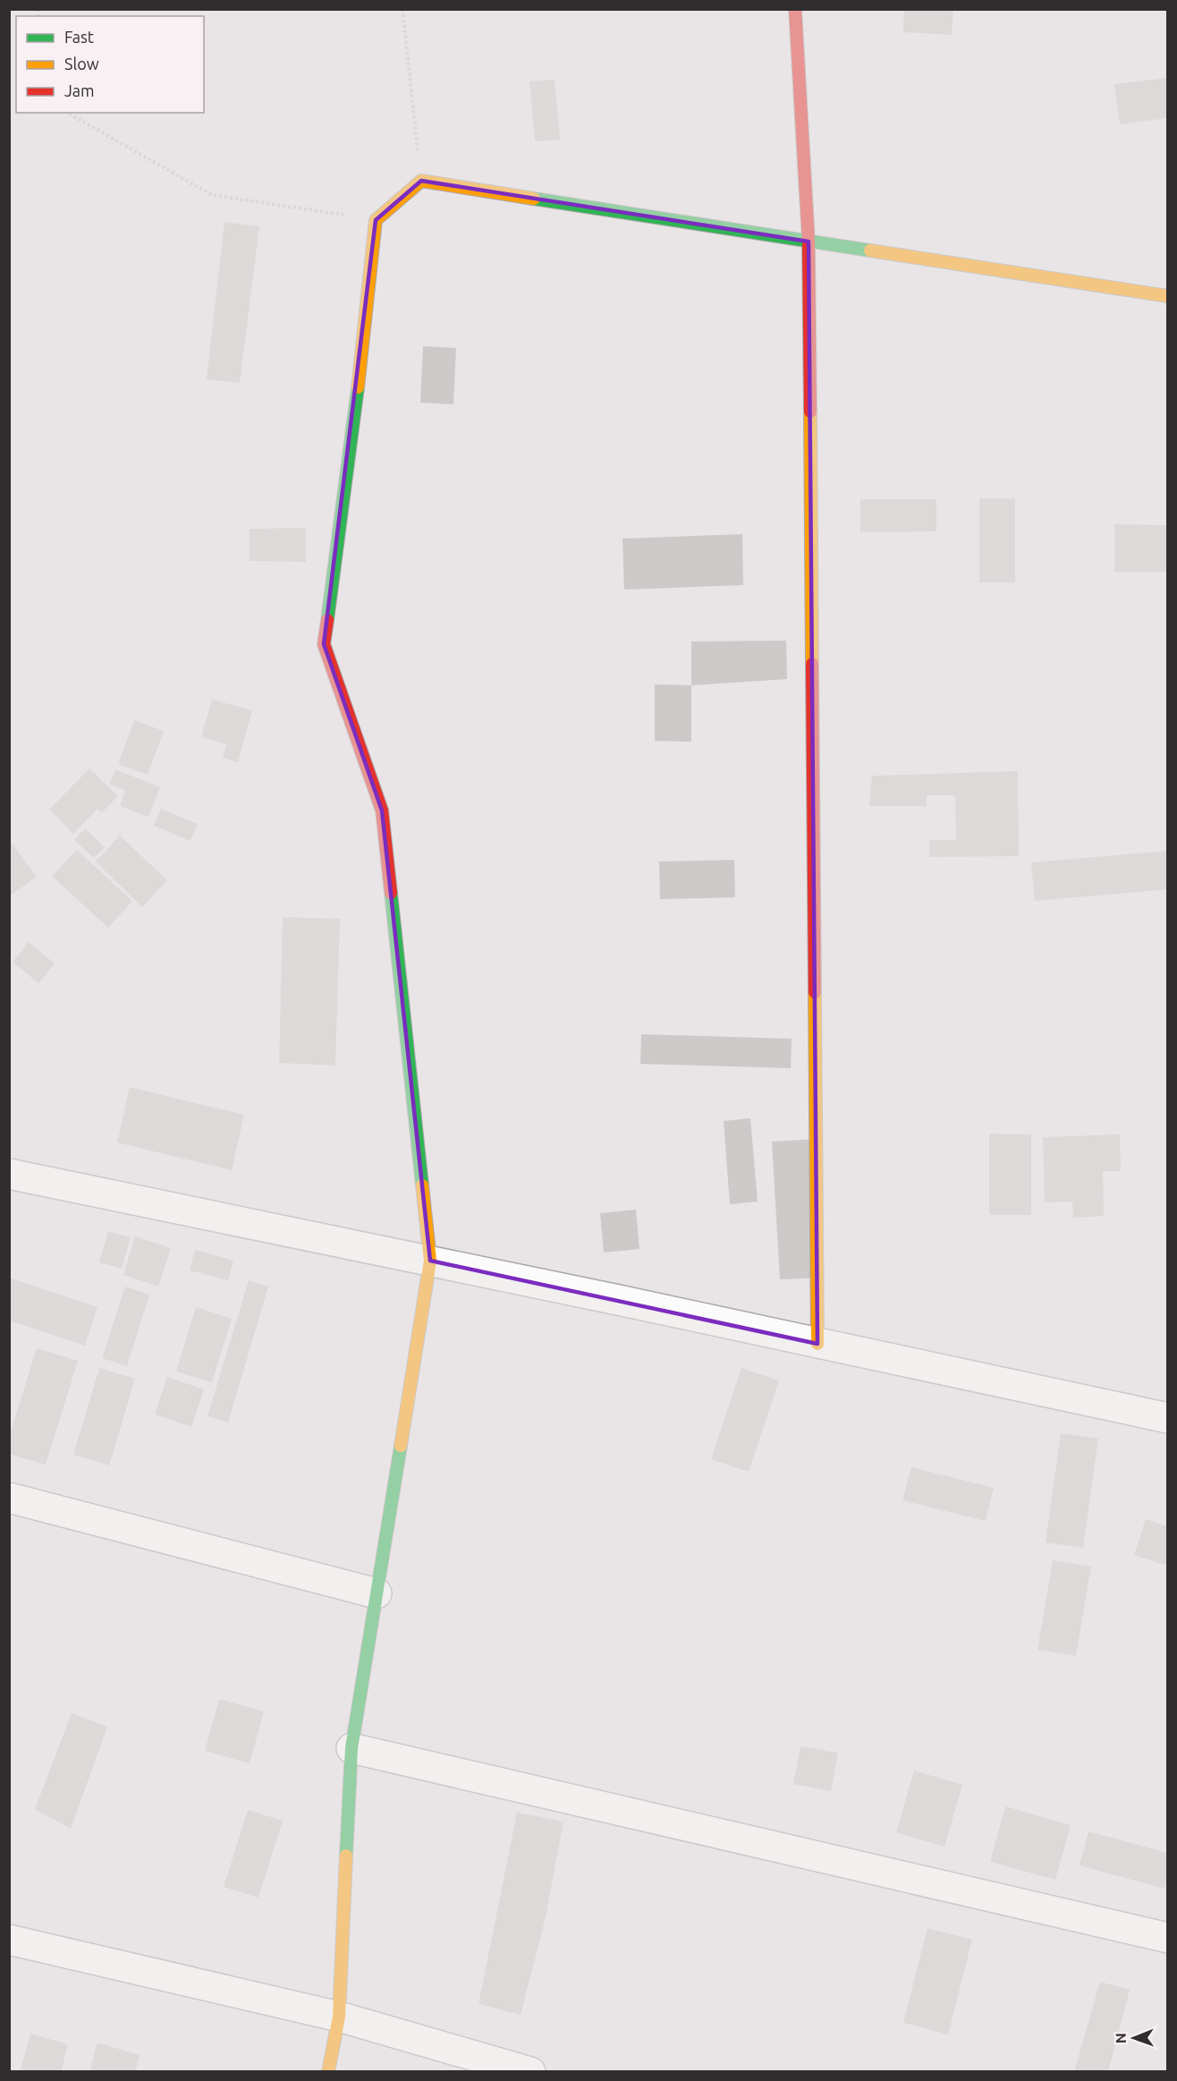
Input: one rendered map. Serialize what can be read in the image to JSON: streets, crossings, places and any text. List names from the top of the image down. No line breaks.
{"legend":["Fast","Slow","Jam"],"north":"left"}
